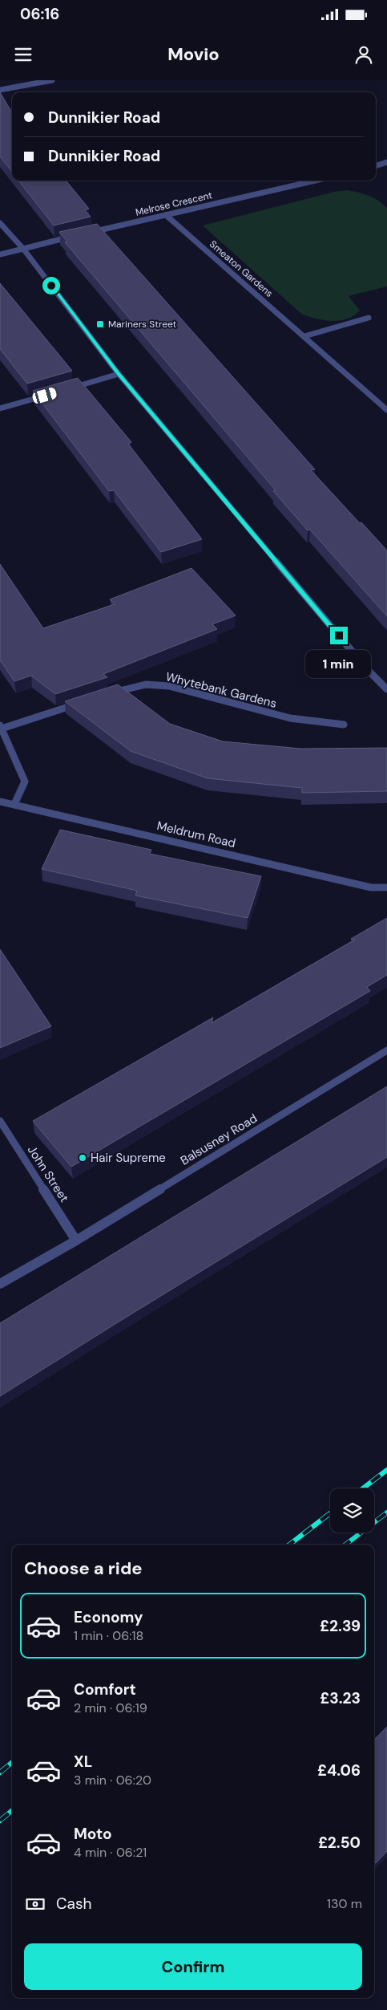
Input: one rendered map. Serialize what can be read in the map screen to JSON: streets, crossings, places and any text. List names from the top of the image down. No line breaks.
{"streets":{"street":["Melrose Crescent","Smeaton Gardens","Whytebank Gardens","Meldrum Road","Balsusney Road","John Street"]},"crossings":[["Melrose Crescent","Smeaton Gardens"],["Balsusney Road","John Street"]],"places":{"transit":["Mariners Street"],"other":["Hair Supreme"]},"page":{"status":"06:16","header":"Movio","banner":["Dunnikier Road","Dunnikier Road"],"bubble":"1 min","heading":"Choose a ride","list":[{"name":"Economy","note":"1 min · 06:18","value":"£2.39"},{"name":"Comfort","note":"2 min · 06:19","value":"£3.23"},{"name":"XL","note":"3 min · 06:20","value":"£4.06"},{"name":"Moto","note":"4 min · 06:21","value":"£2.50"}],"pay":["Cash","130 m"],"buttons":"Confirm"}}
